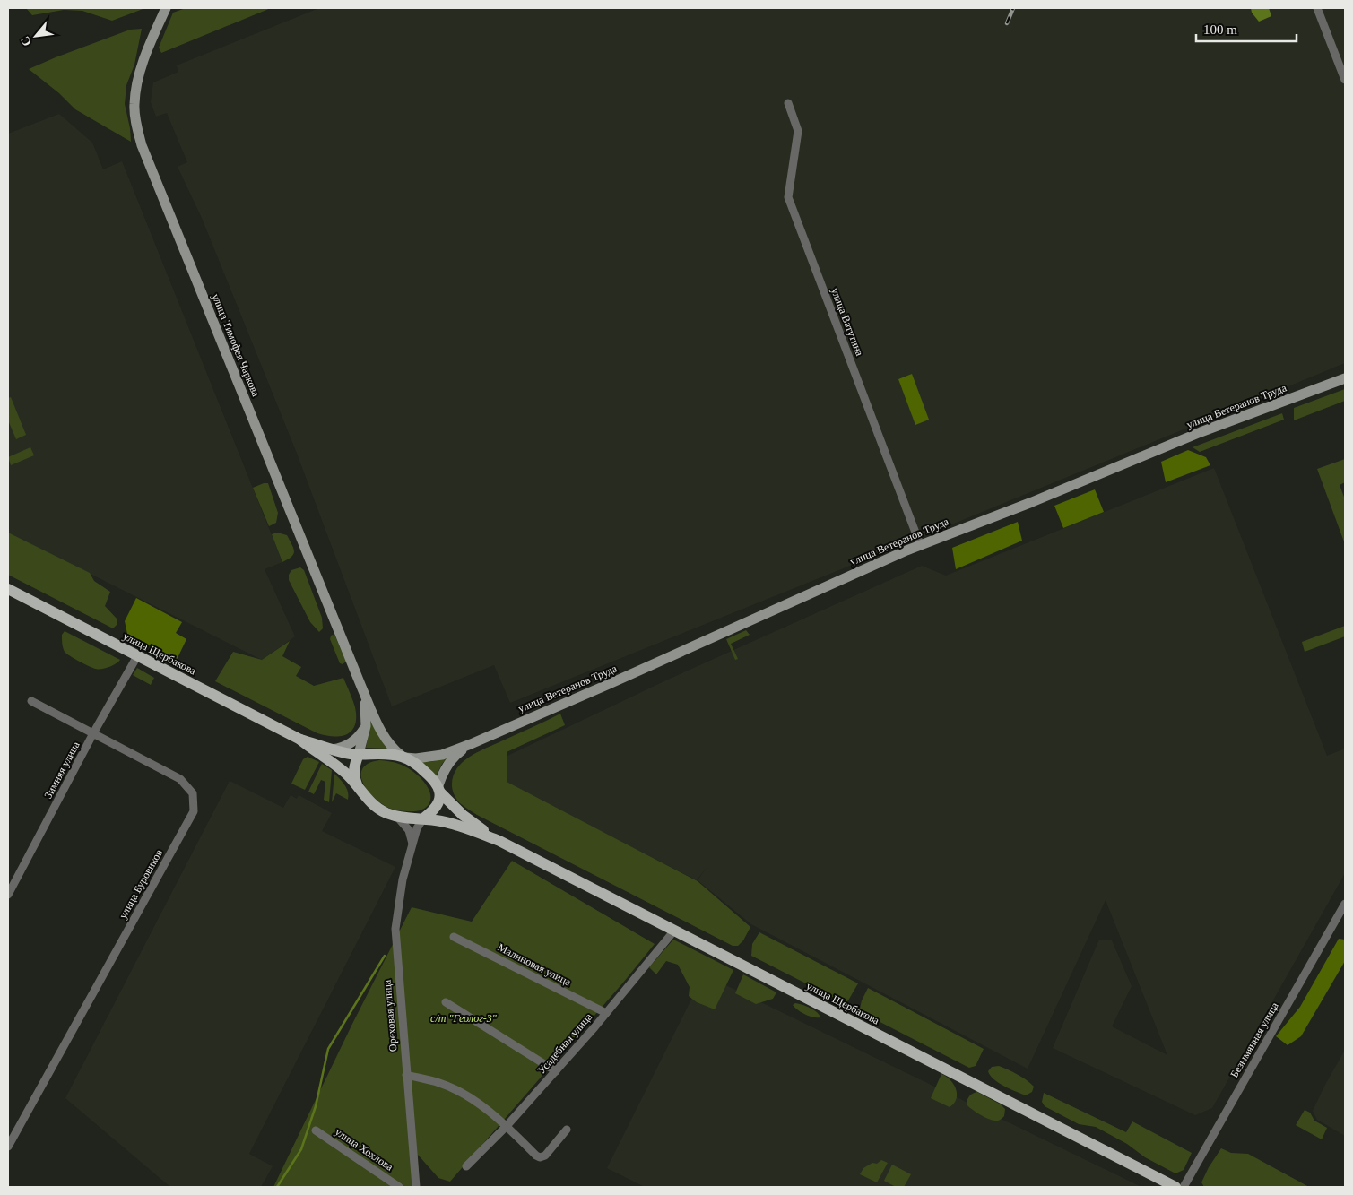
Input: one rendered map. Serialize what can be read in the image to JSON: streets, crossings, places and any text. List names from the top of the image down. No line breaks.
{"streets":{"main road":["улица Тимофея Чаркова","улица Ветеранов Труда","улица Щербакова"],"street":["улица Ватутина","Зимняя улица","улица Буровиков","Малиновая улица","Ореховая улица","Безымянная улица","Усадебная улица","улица Хохлова"]},"crossings":[["улица Ватутина","улица Ветеранов Труда"],["улица Щербакова","Зимняя улица"],["улица Щербакова","Усадебная улица"],["Зимняя улица","улица Буровиков"],["Малиновая улица","Усадебная улица"]],"parks":["с/т \"Геолог-3\""],"scale_bar":"100 m","north":"bottom left"}
